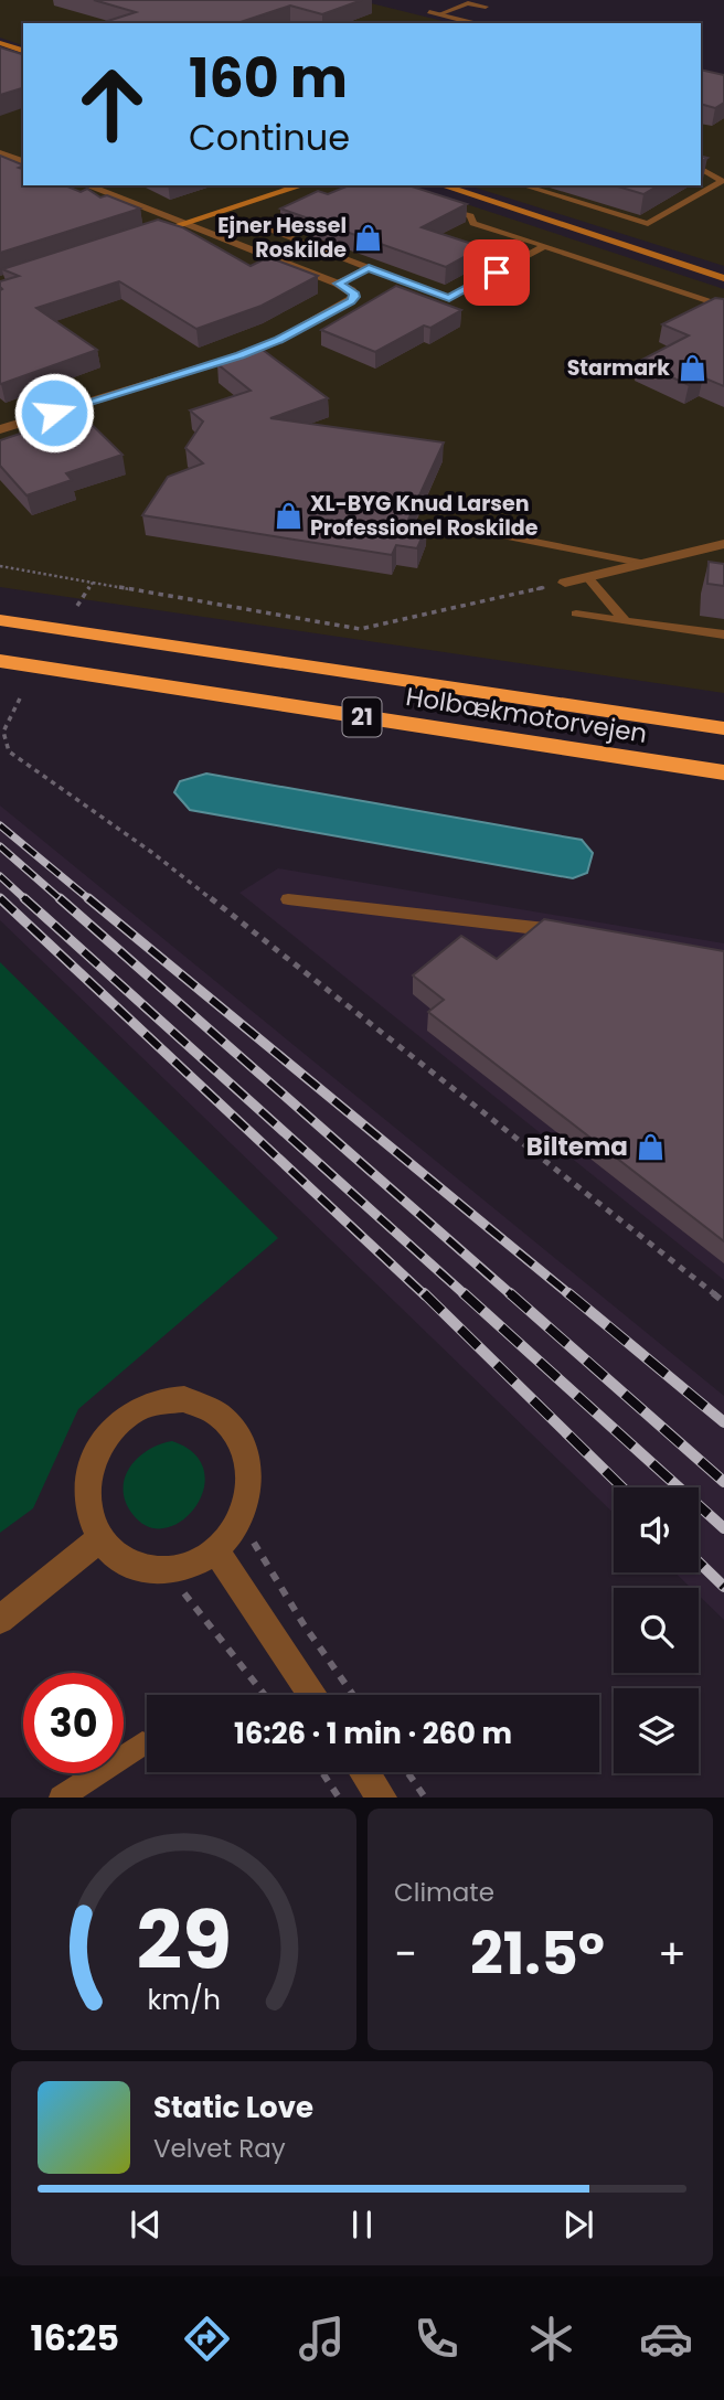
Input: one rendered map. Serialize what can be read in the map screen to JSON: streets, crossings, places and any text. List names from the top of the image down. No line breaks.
{"streets":{"highway":["Holbækmotorvejen","21"]},"places":{"shop":["Ejner Hessel Roskilde","Starmark","XL-BYG Knud Larsen Professionel Roskilde","Biltema"]},"page":{"turn":["160 m","Continue"],"limit":"30","trip":"16:26 · 1 min · 260 m","tile":"Climate","heat":["−","21.5°","+"],"song":["Static Love","Velvet Ray"],"tabs":"16:25","gauge":["29","km/h"]}}
